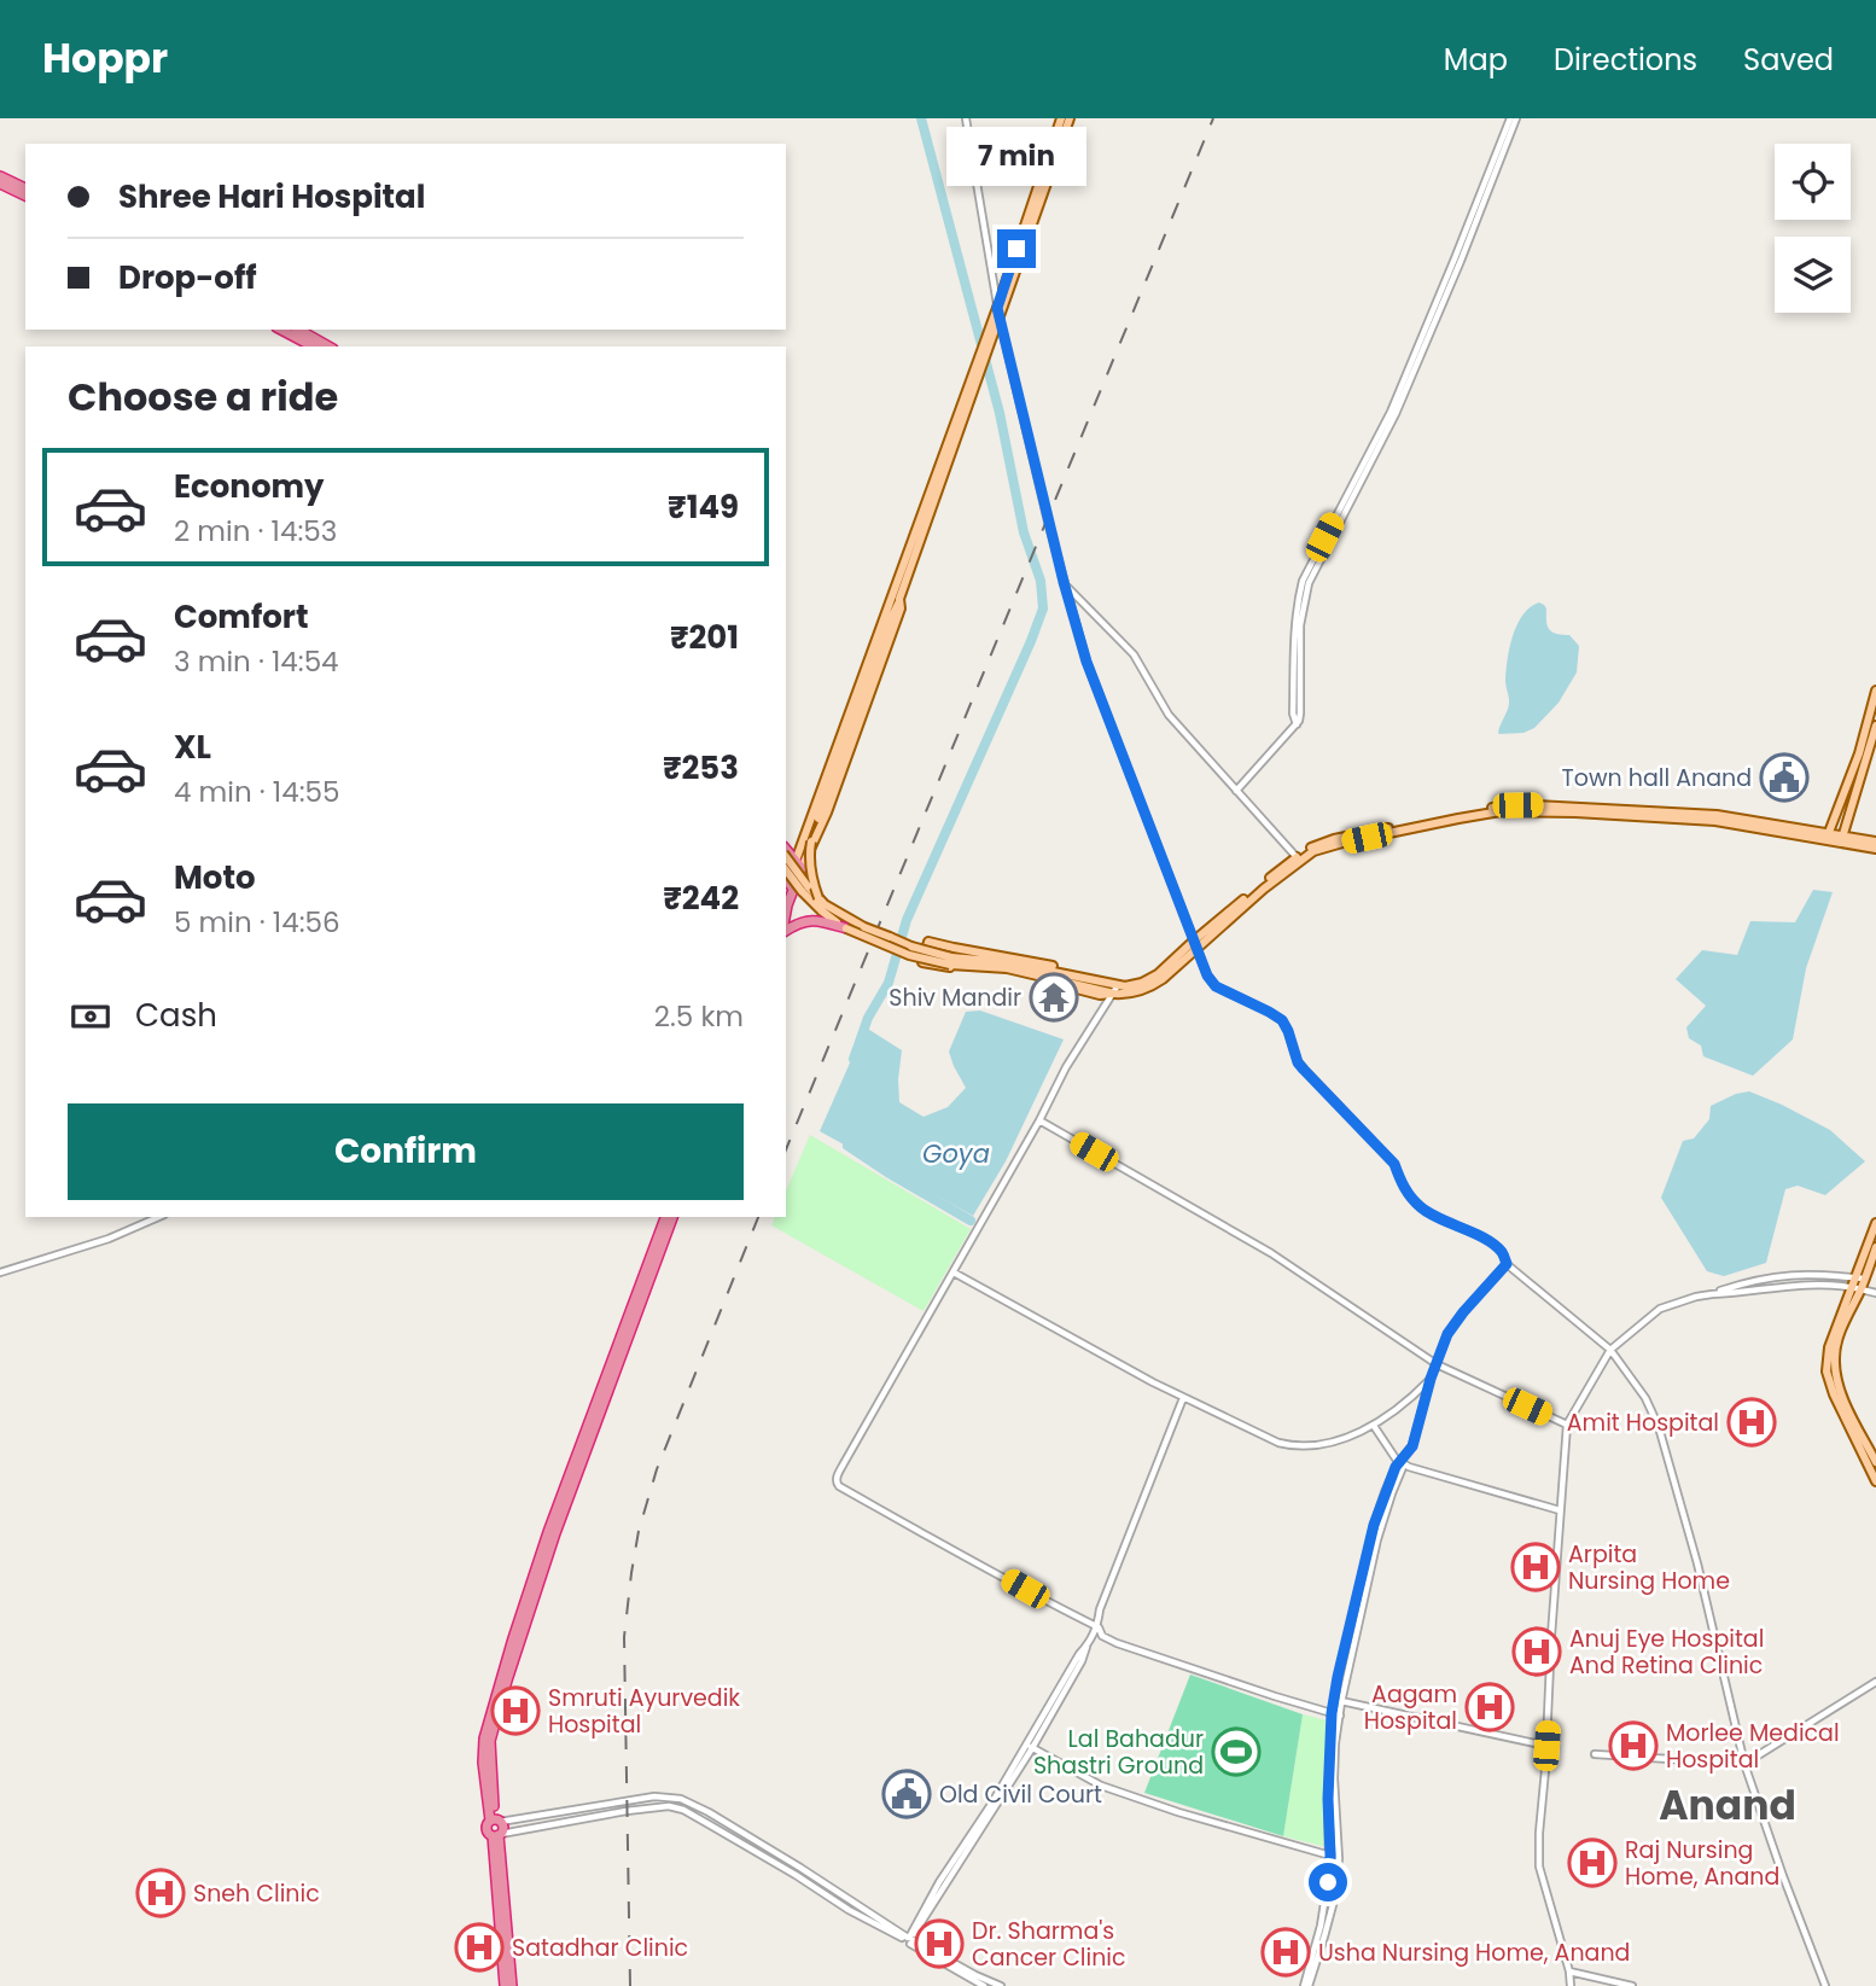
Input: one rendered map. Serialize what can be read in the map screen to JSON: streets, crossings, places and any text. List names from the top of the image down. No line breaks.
{"districts":["Anand"],"water":["Goya"],"places":{"public building":["Town hall Anand","Old Civil Court"],"temple":["Shiv Mandir"],"hospital":["Amit Hospital","Arpita Nursing Home","Anuj Eye Hospital And Retina Clinic","Aagam Hospital","Smruti Ayurvedik Hospital","Morlee Medical Hospital","Raj Nursing Home, Anand","Sneh Clinic","Dr. Sharma's Cancer Clinic","Satadhar Clinic","Usha Nursing Home, Anand"],"sports":["Lal Bahadur Shastri Ground"]},"page":{"header":"Hoppr","nav":["Map","Directions","Saved"],"bubble":"7 min","banner":["Shree Hari Hospital","Drop-off"],"heading":"Choose a ride","list":[{"name":"Economy","note":"2 min · 14:53","value":"₹149"},{"name":"Comfort","note":"3 min · 14:54","value":"₹201"},{"name":"XL","note":"4 min · 14:55","value":"₹253"},{"name":"Moto","note":"5 min · 14:56","value":"₹242"}],"pay":["Cash","2.5 km"],"buttons":"Confirm"}}
